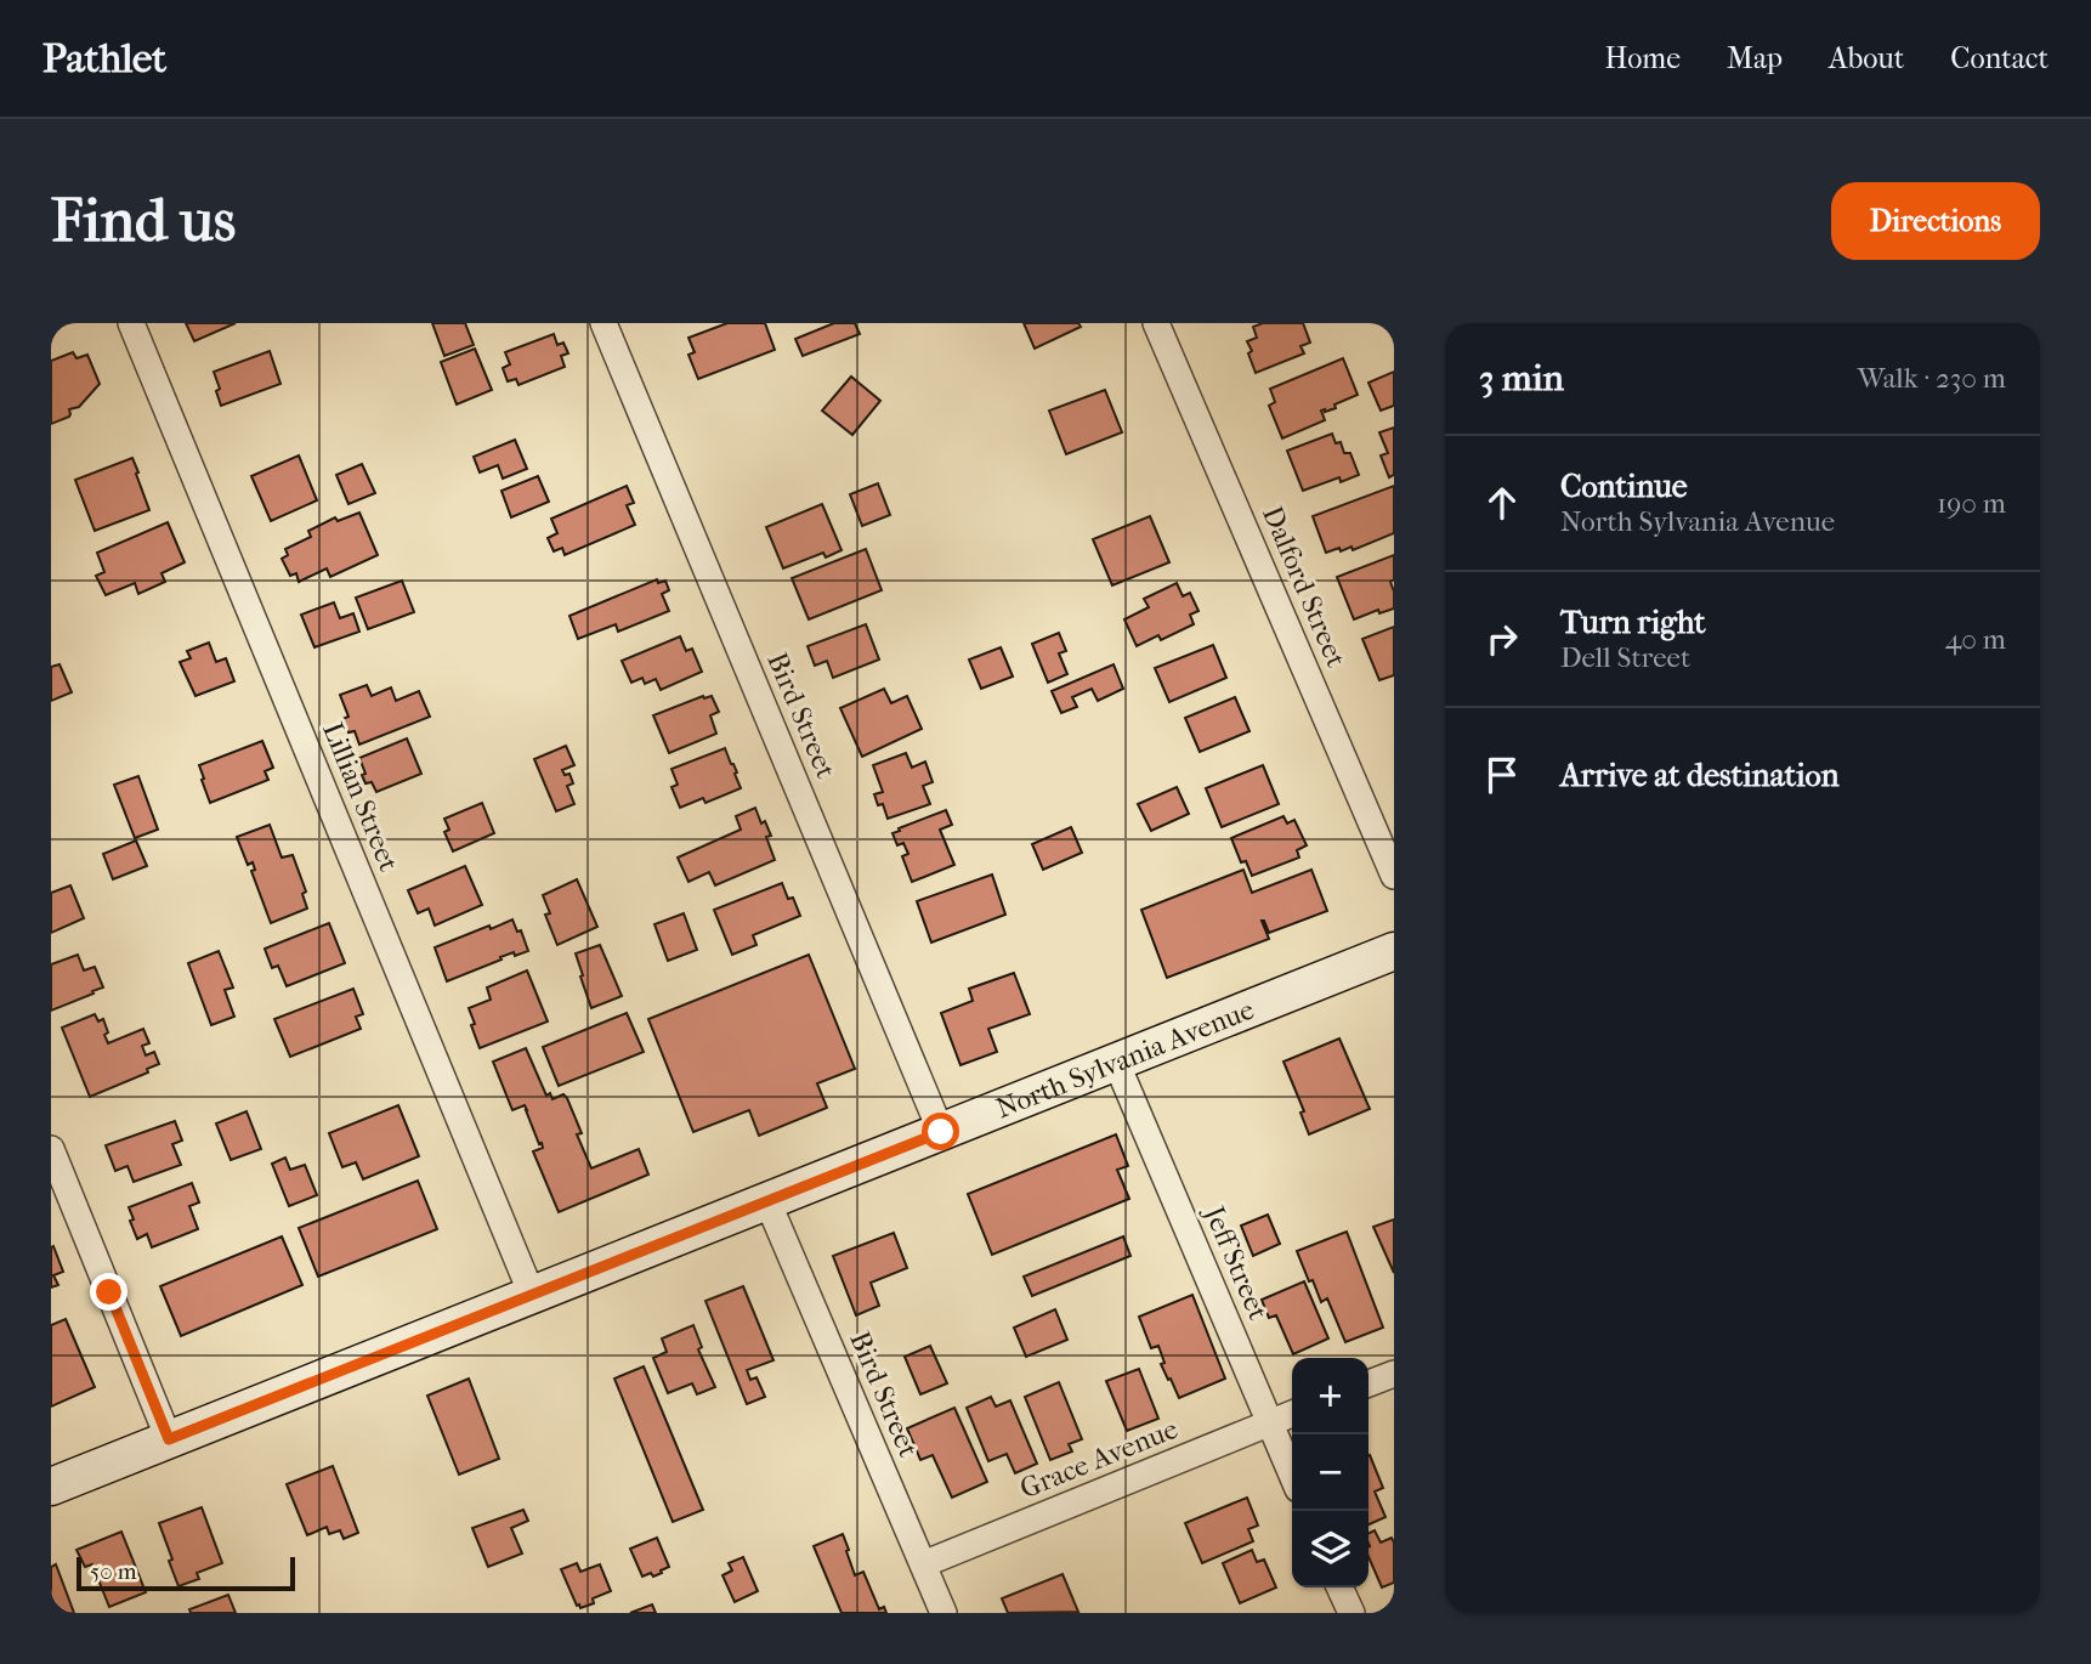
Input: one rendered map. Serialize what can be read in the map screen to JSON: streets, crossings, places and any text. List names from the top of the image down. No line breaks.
{"streets":{"main road":["North Sylvania Avenue"],"street":["Dalford Street","Bird Street","Lillian Street","Jeff Street","Grace Avenue"]},"crossings":[["Bird Street","North Sylvania Avenue"],["Bird Street","Grace Avenue"],["Lillian Street","North Sylvania Avenue"],["North Sylvania Avenue","Jeff Street"],["Jeff Street","Grace Avenue"]],"scale_bar":"50 m","page":{"header":"Pathlet","nav":["Home","Map","About","Contact"],"buttons":"Directions","title":"Find us","heading":["3 min","Walk · 230 m"],"list":[["Continue","North Sylvania Avenue","190 m"],["Turn right","Dell Street","40 m"],"Arrive at destination"],"map_buttons":["+","−"],"scale":"50 m"}}
